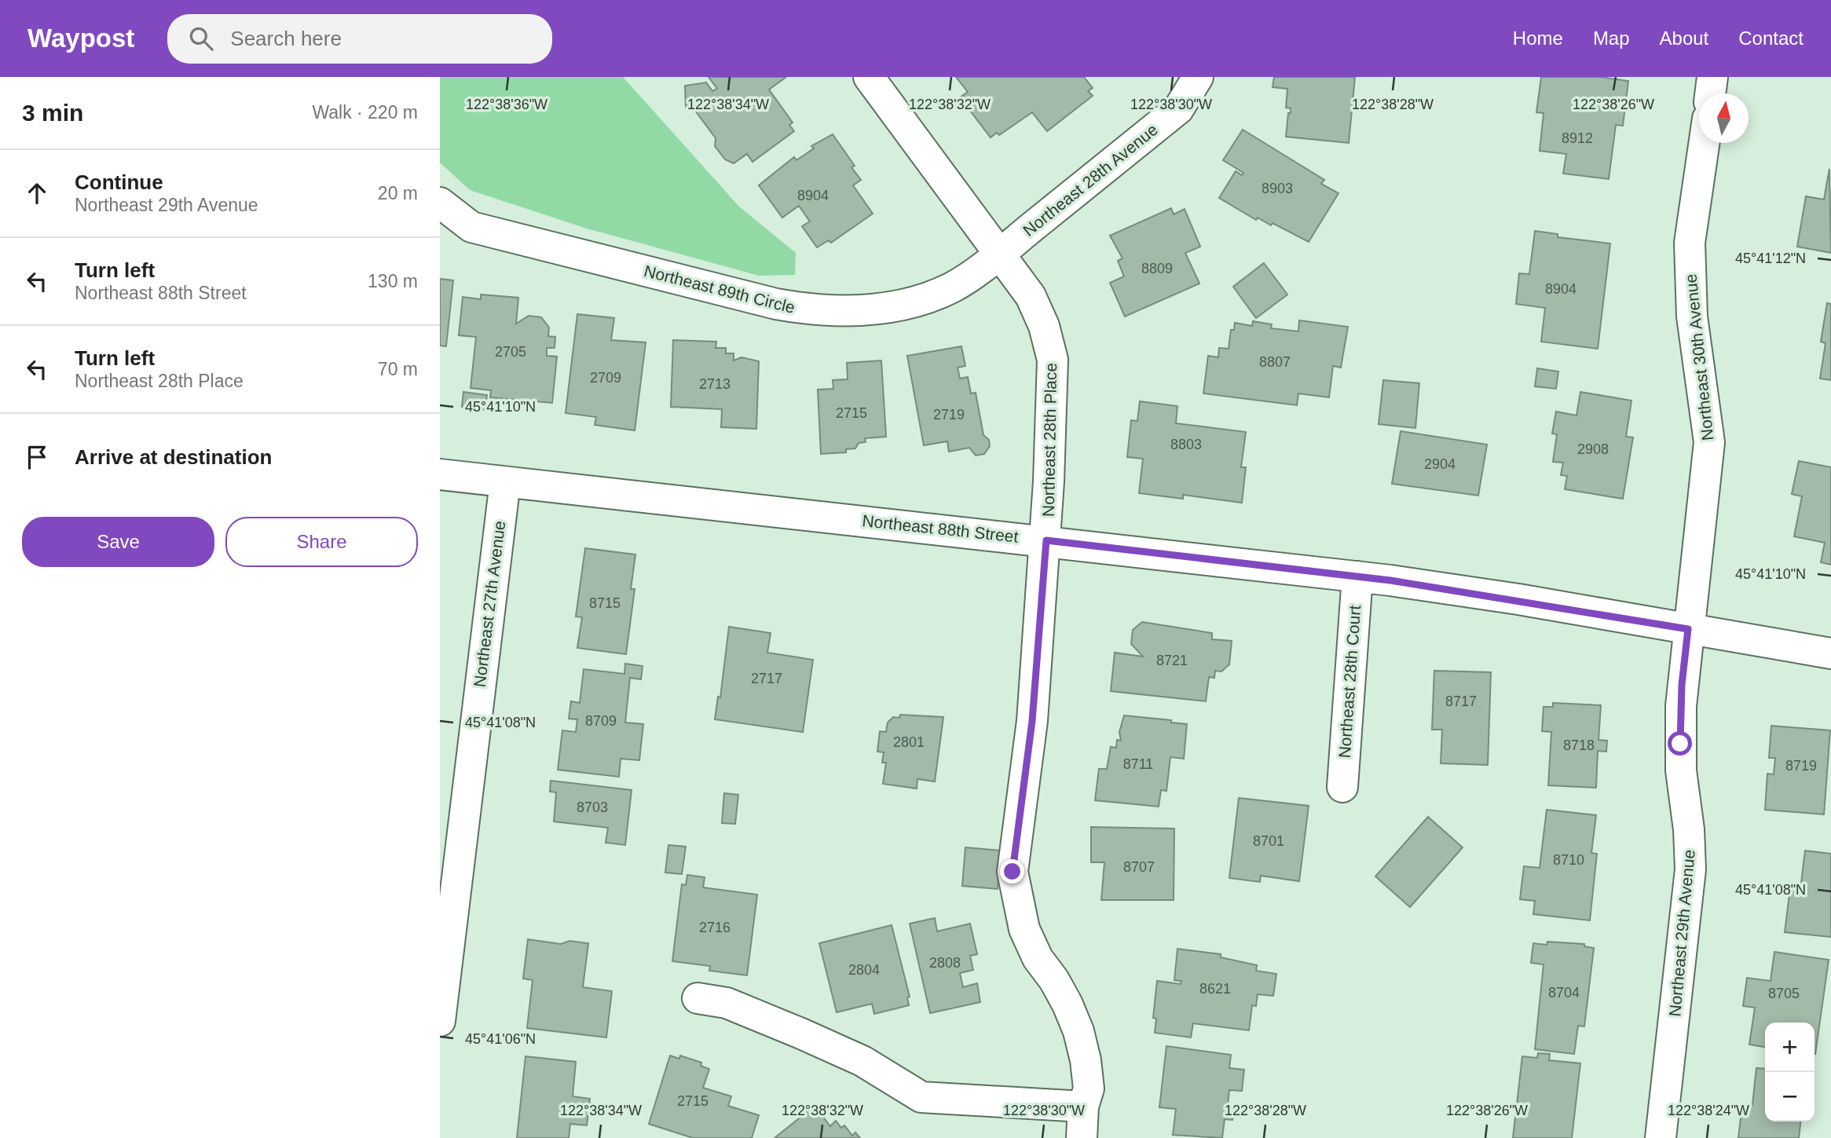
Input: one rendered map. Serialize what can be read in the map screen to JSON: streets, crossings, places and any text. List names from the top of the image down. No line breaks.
{"streets":{"street":["Northeast 28th Avenue","Northeast 89th Circle","Northeast 30th Avenue","Northeast 28th Place","Northeast 88th Street","Northeast 27th Avenue","Northeast 28th Court","Northeast 29th Avenue"]},"crossings":[["Northeast 28th Avenue","Northeast 89th Circle"],["Northeast 28th Avenue","Northeast 28th Place"],["Northeast 89th Circle","Northeast 28th Place"],["Northeast 30th Avenue","Northeast 88th Street"],["Northeast 30th Avenue","Northeast 29th Avenue"],["Northeast 28th Place","Northeast 88th Street"],["Northeast 88th Street","Northeast 27th Avenue"],["Northeast 88th Street","Northeast 28th Court"],["Northeast 88th Street","Northeast 29th Avenue"]],"house_numbers":["8912","8903","8904","8809","8904","2705","8807","2709","2713","2715","2719","8803","2908","2904","8715","8721","2717","8717","8709","2801","8718","8711","8719","8703","8701","8710","8707","2716","2808","2804","8621","8704","8705","2715"],"north":"top","page":{"header":"Waypost","search":"Search here","nav":["Home","Map","About","Contact"],"heading":["3 min","Walk · 220 m"],"list":[["Continue","Northeast 29th Avenue","20 m"],["Turn left","Northeast 88th Street","130 m"],["Turn left","Northeast 28th Place","70 m"],"Arrive at destination"],"buttons":["Save","Share"],"map_buttons":["+","−"]},"coordinates":["122°38'36\"W","122°38'34\"W","122°38'32\"W","122°38'30\"W","122°38'28\"W","122°38'26\"W","45°41'12\"N","45°41'10\"N","45°41'08\"N","45°41'06\"N","122°38'24\"W"]}
